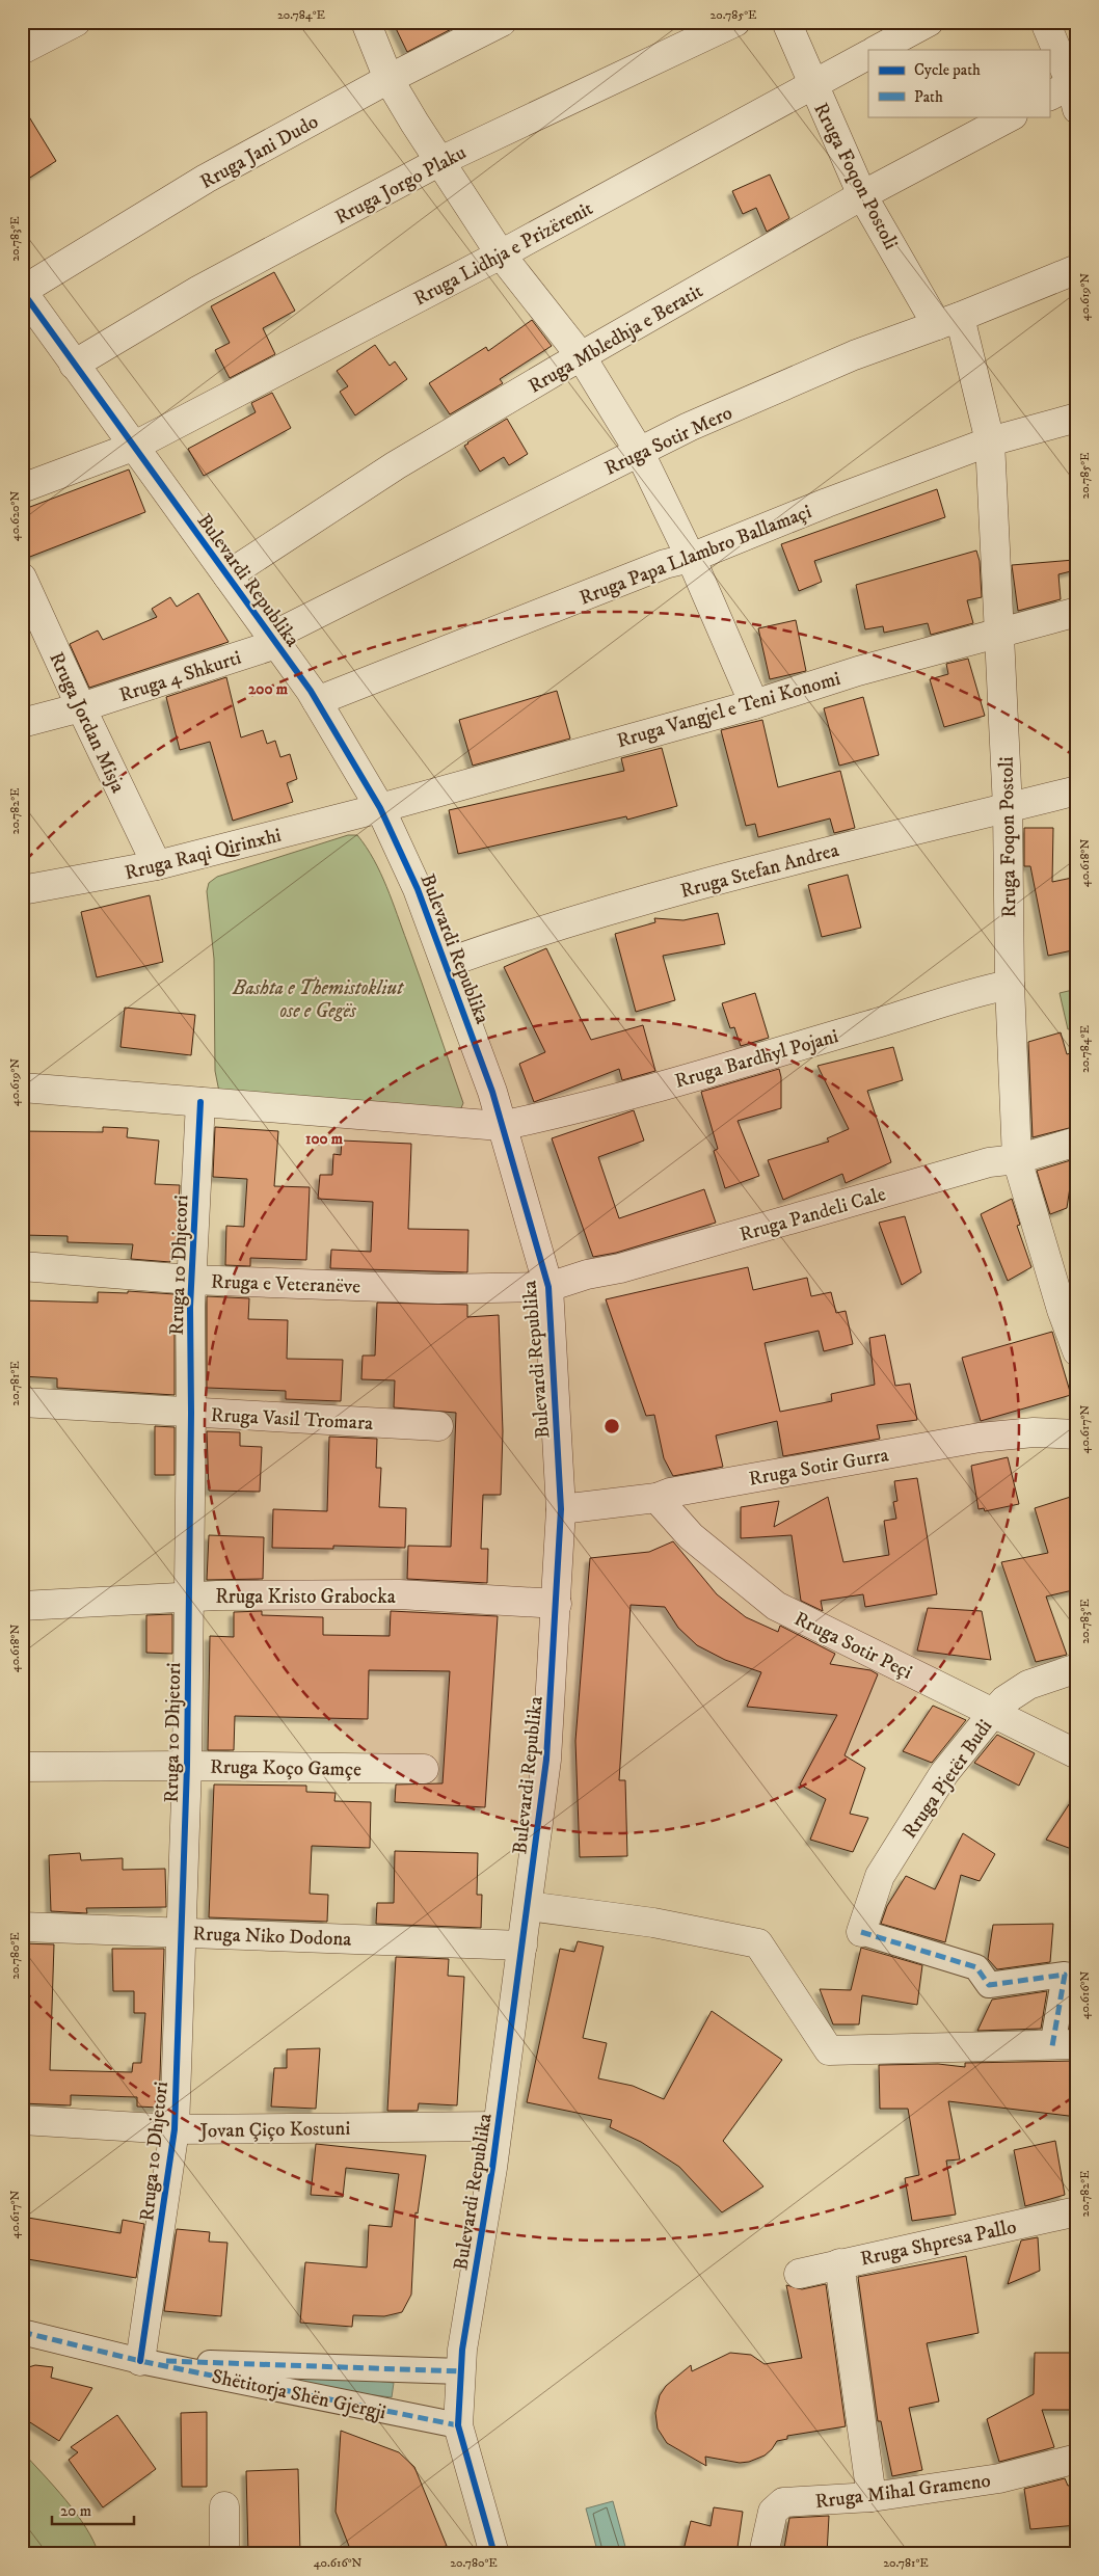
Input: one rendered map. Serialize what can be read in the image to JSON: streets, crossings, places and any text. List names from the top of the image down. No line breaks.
{"streets":{"street":["Rruga Jani Dudo","Rruga Foqon Postoli","Rruga Jorgo Plaku","Rruga Lidhja e Prizërenit","Rruga Mbledhja e Beratit","Rruga Sotir Mero","Rruga Papa Llambro Ballamaçi","Bulevardi Republika","Rruga 4 Shkurti","Rruga Vangjel e Teni Konomi","Rruga Jordan Misja","Rruga Raqi Qirinxhi","Rruga Stefan Andrea","Rruga Bardhyl Pojani","Rruga Pandeli Cale","Rruga 10 Dhjetori","Rruga e Veteranëve","Rruga Vasil Tromara","Rruga Sotir Gurra","Rruga Kristo Grabocka","Rruga Sotir Peçi","Rruga Koço Gamçe","Rruga Pjetër Budi","Rruga Niko Dodona","Jovan Çiço Kostuni","Rruga Shpresa Pallo","Shëtitorja Shën Gjergji","Rruga Mihal Grameno"]},"crossings":[["Rruga Jani Dudo","Bulevardi Republika"],["Rruga Foqon Postoli","Rruga Lidhja e Prizërenit"],["Rruga Foqon Postoli","Rruga Mbledhja e Beratit"],["Rruga Foqon Postoli","Rruga Sotir Mero"],["Rruga Foqon Postoli","Rruga Papa Llambro Ballamaçi"],["Rruga Foqon Postoli","Rruga Vangjel e Teni Konomi"],["Rruga Foqon Postoli","Rruga Stefan Andrea"],["Rruga Foqon Postoli","Rruga Bardhyl Pojani"],["Rruga Foqon Postoli","Rruga Pandeli Cale"],["Rruga Jorgo Plaku","Bulevardi Republika"],["Rruga Lidhja e Prizërenit","Bulevardi Republika"],["Rruga Mbledhja e Beratit","Bulevardi Republika"],["Rruga Sotir Mero","Bulevardi Republika"],["Rruga Sotir Mero","Rruga 4 Shkurti"],["Rruga Papa Llambro Ballamaçi","Bulevardi Republika"],["Bulevardi Republika","Rruga 4 Shkurti"],["Bulevardi Republika","Rruga Vangjel e Teni Konomi"],["Bulevardi Republika","Rruga Raqi Qirinxhi"],["Bulevardi Republika","Rruga Stefan Andrea"],["Bulevardi Republika","Rruga Bardhyl Pojani"],["Bulevardi Republika","Rruga Pandeli Cale"],["Bulevardi Republika","Rruga e Veteranëve"],["Bulevardi Republika","Rruga Sotir Gurra"],["Bulevardi Republika","Rruga Kristo Grabocka"],["Bulevardi Republika","Rruga Niko Dodona"],["Bulevardi Republika","Jovan Çiço Kostuni"],["Bulevardi Republika","Shëtitorja Shën Gjergji"],["Rruga 4 Shkurti","Rruga Jordan Misja"],["Rruga Vangjel e Teni Konomi","Rruga Raqi Qirinxhi"],["Rruga Jordan Misja","Rruga Raqi Qirinxhi"],["Rruga Bardhyl Pojani","Rruga 10 Dhjetori"],["Rruga Pandeli Cale","Rruga e Veteranëve"],["Rruga 10 Dhjetori","Rruga e Veteranëve"],["Rruga 10 Dhjetori","Rruga Vasil Tromara"],["Rruga 10 Dhjetori","Rruga Kristo Grabocka"],["Rruga 10 Dhjetori","Rruga Koço Gamçe"],["Rruga 10 Dhjetori","Rruga Niko Dodona"],["Rruga 10 Dhjetori","Jovan Çiço Kostuni"],["Rruga 10 Dhjetori","Shëtitorja Shën Gjergji"],["Rruga Sotir Gurra","Rruga Sotir Peçi"],["Rruga Sotir Peçi","Rruga Pjetër Budi"]],"parks":["Bashta e Themistokliut ose e Gegës"],"legend":["Cycle path","Path"],"scale_bar":"20 m","coordinates":["20.784°E","20.785°E","20.783°E","40.619°N","40.620°N","20.782°E","40.618°N","20.781°E","40.617°N","20.780°E","40.616°N"],"rings":["200 m","100 m"]}
